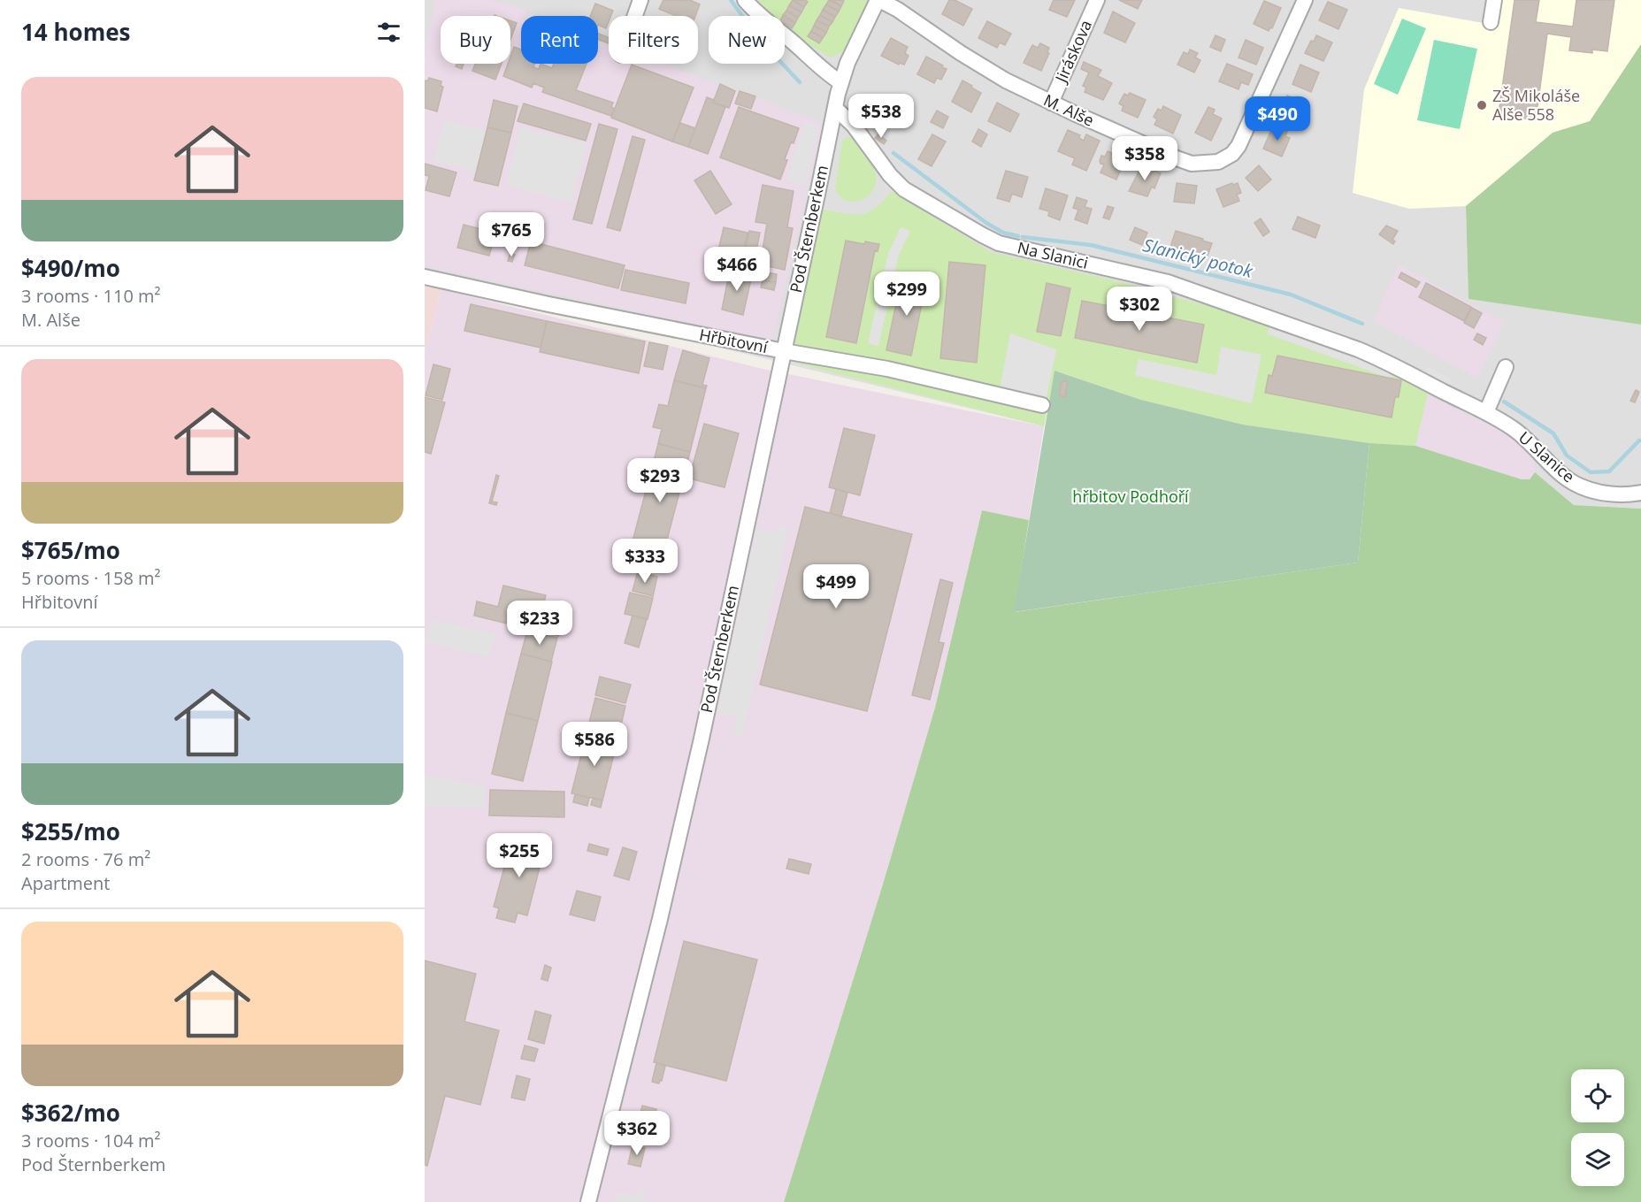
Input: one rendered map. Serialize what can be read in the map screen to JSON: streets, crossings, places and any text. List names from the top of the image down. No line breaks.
{"streets":{"street":["Jiráskova","M. Alše","Pod Šternberkem","Na Slanici","Hřbitovní","U Slanice"]},"crossings":[["Jiráskova","M. Alše"],["M. Alše","Pod Šternberkem"],["Pod Šternberkem","Na Slanici"],["Pod Šternberkem","Hřbitovní"],["Na Slanici","U Slanice"]],"water":["Slanický potok"],"parks":["hřbitov Podhoří"],"places":["ZŠ Mikoláše Alše 558"],"page":{"heading":"14 homes","chip":["Buy","Rent","Filters","New"],"list":[{"name":"$490/mo","note":"3 rooms · 110 m² · M. Alše"},{"name":"$765/mo","note":"5 rooms · 158 m² · Hřbitovní"},{"name":"$255/mo","note":"2 rooms · 76 m² · Apartment"},{"name":"$362/mo","note":"3 rooms · 104 m² · Pod Šternberkem"}],"price":["$538","$490","$358","$765","$466","$299","$302","$293","$333","$499","$233","$586","$255","$362"]}}
